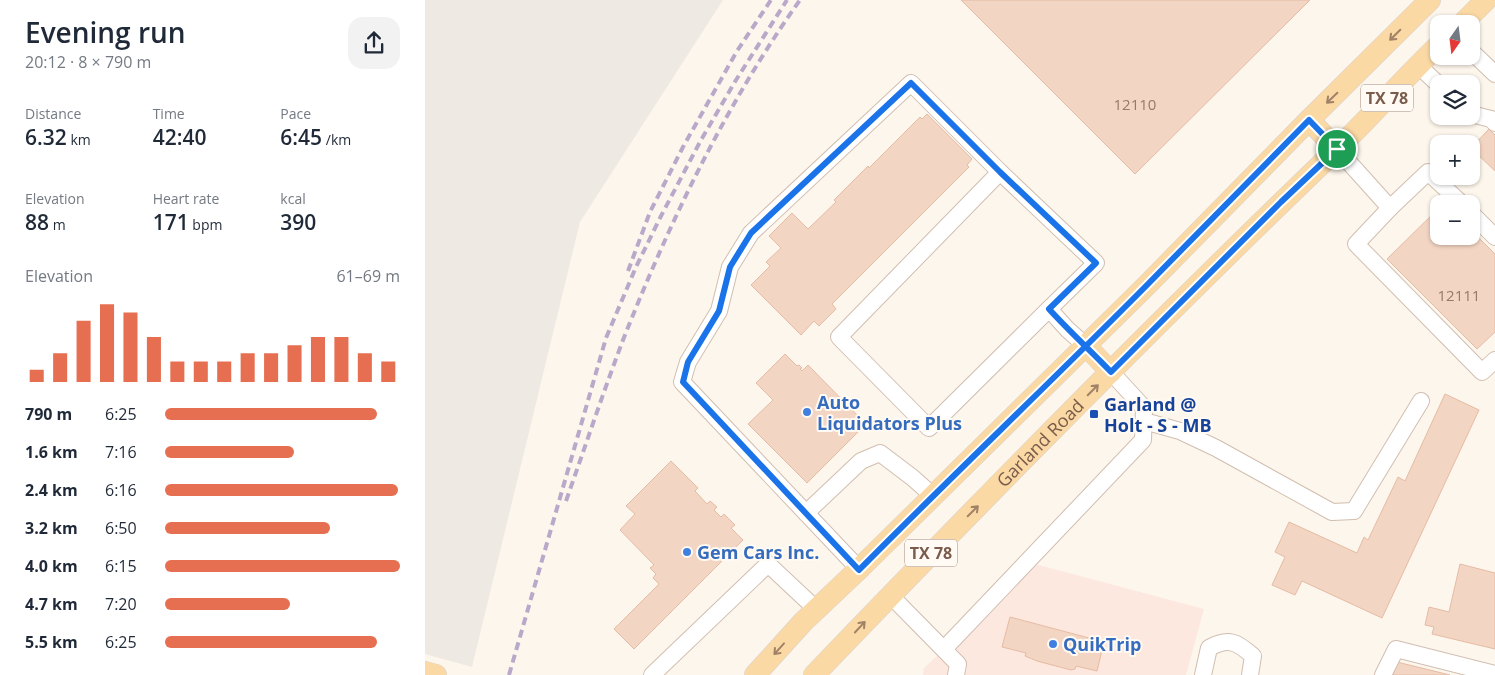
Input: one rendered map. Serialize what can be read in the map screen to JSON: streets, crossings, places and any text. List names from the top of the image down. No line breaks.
{"streets":{"main road":["TX 78","Garland Road"]},"places":{"other":["Auto Liquidators Plus","Gem Cars Inc.","QuikTrip"],"transit":["Garland @ Holt - S - MB"]},"house_numbers":["12110","12111"],"north":"bottom","page":{"heading":["Evening run","20:12 · 8 × 790 m"],"map_buttons":["+","−"],"stats":[["Distance","6.32 km"],["Time","42:40"],["Pace","6:45 /km"],["Elevation","88 m"],["Heart rate","171 bpm"],["kcal","390"]],"chart":["Elevation","61–69 m"],"list":[{"name":"790 m","note":"6:25"},{"name":"1.6 km","note":"7:16"},{"name":"2.4 km","note":"6:16"},{"name":"3.2 km","note":"6:50"},{"name":"4.0 km","note":"6:15"},{"name":"4.7 km","note":"7:20"},{"name":"5.5 km","note":"6:25"}]}}
